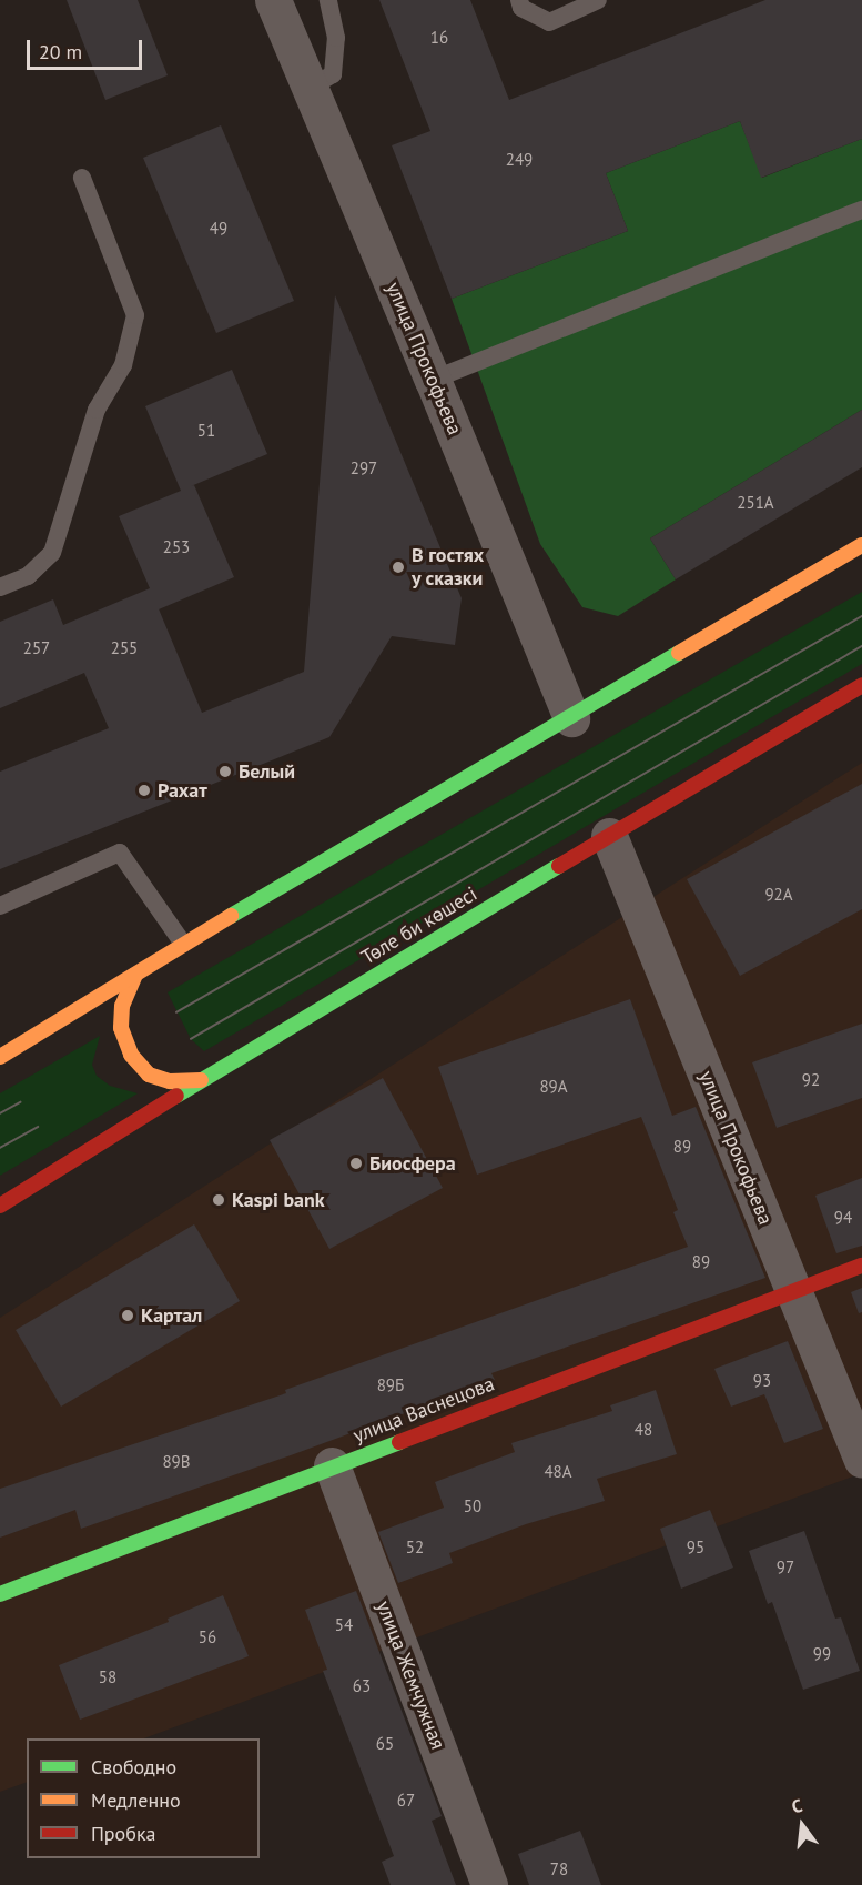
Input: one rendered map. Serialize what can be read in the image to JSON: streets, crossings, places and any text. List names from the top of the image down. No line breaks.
{"streets":{"main road":["Төле би көшесі","улица Васнецова"],"street":["улица Прокофьева","улица Жемчужная"]},"crossings":[["улица Прокофьева","Төле би көшесі"],["улица Прокофьева","улица Васнецова"],["улица Васнецова","улица Жемчужная"]],"places":["В гостях у сказки","Белый","Рахат","Биосфера","Kaspi bank","Картал"],"house_numbers":["16","249","49","51","297","251А","253","257","255","92А","92","89А","89","94","89","93","89Б","48","89В","48А","50","52","95","97","54","56","99","58","63","65","67","78"],"legend":["Свободно","Медленно","Пробка"],"scale_bar":"20 m","north":"top"}
